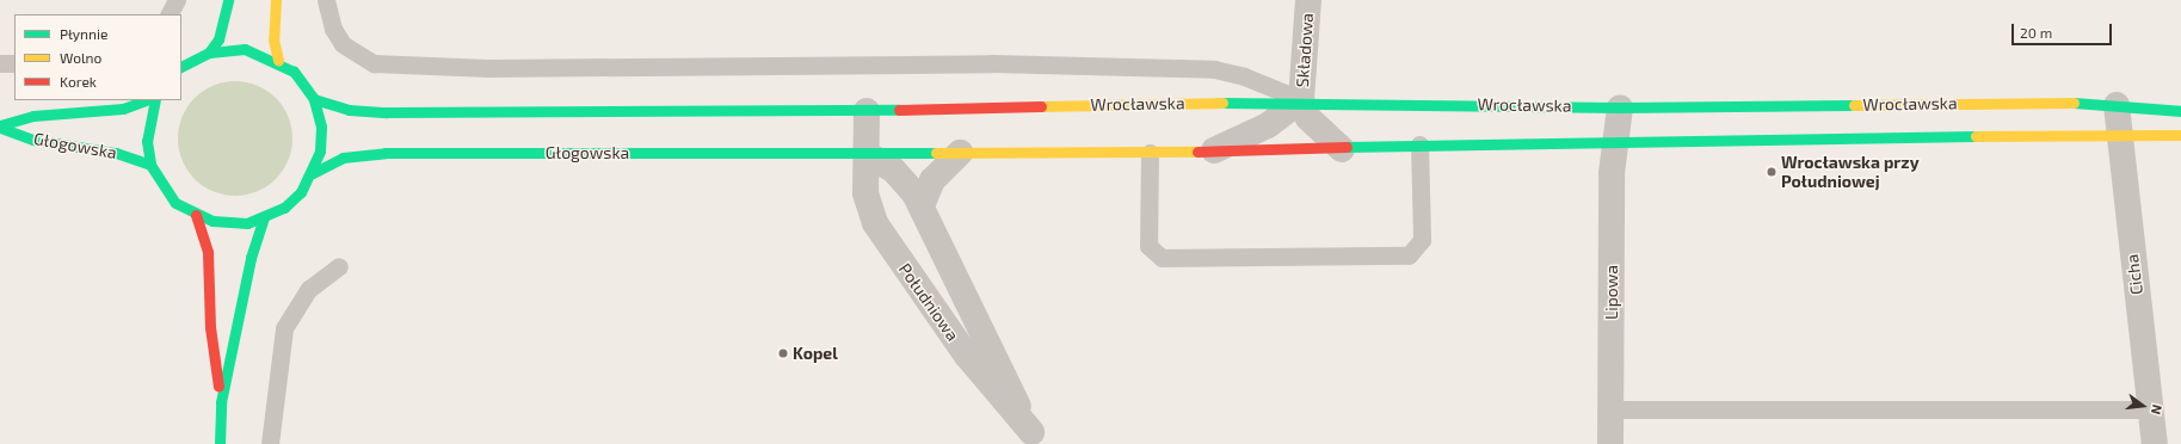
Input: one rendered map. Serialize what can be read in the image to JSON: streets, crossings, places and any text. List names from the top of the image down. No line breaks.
{"streets":{"street":["Składowa","Wrocławska","Głogowska","Cicha","Lipowa","Południowa"]},"crossings":[["Składowa","Wrocławska"],["Wrocławska","Cicha"],["Wrocławska","Lipowa"],["Wrocławska","Południowa"],["Głogowska","Południowa"]],"places":["Wrocławska przy Południowej","Kopel"],"legend":["Płynnie","Wolno","Korek"],"scale_bar":"20 m","north":"right"}
